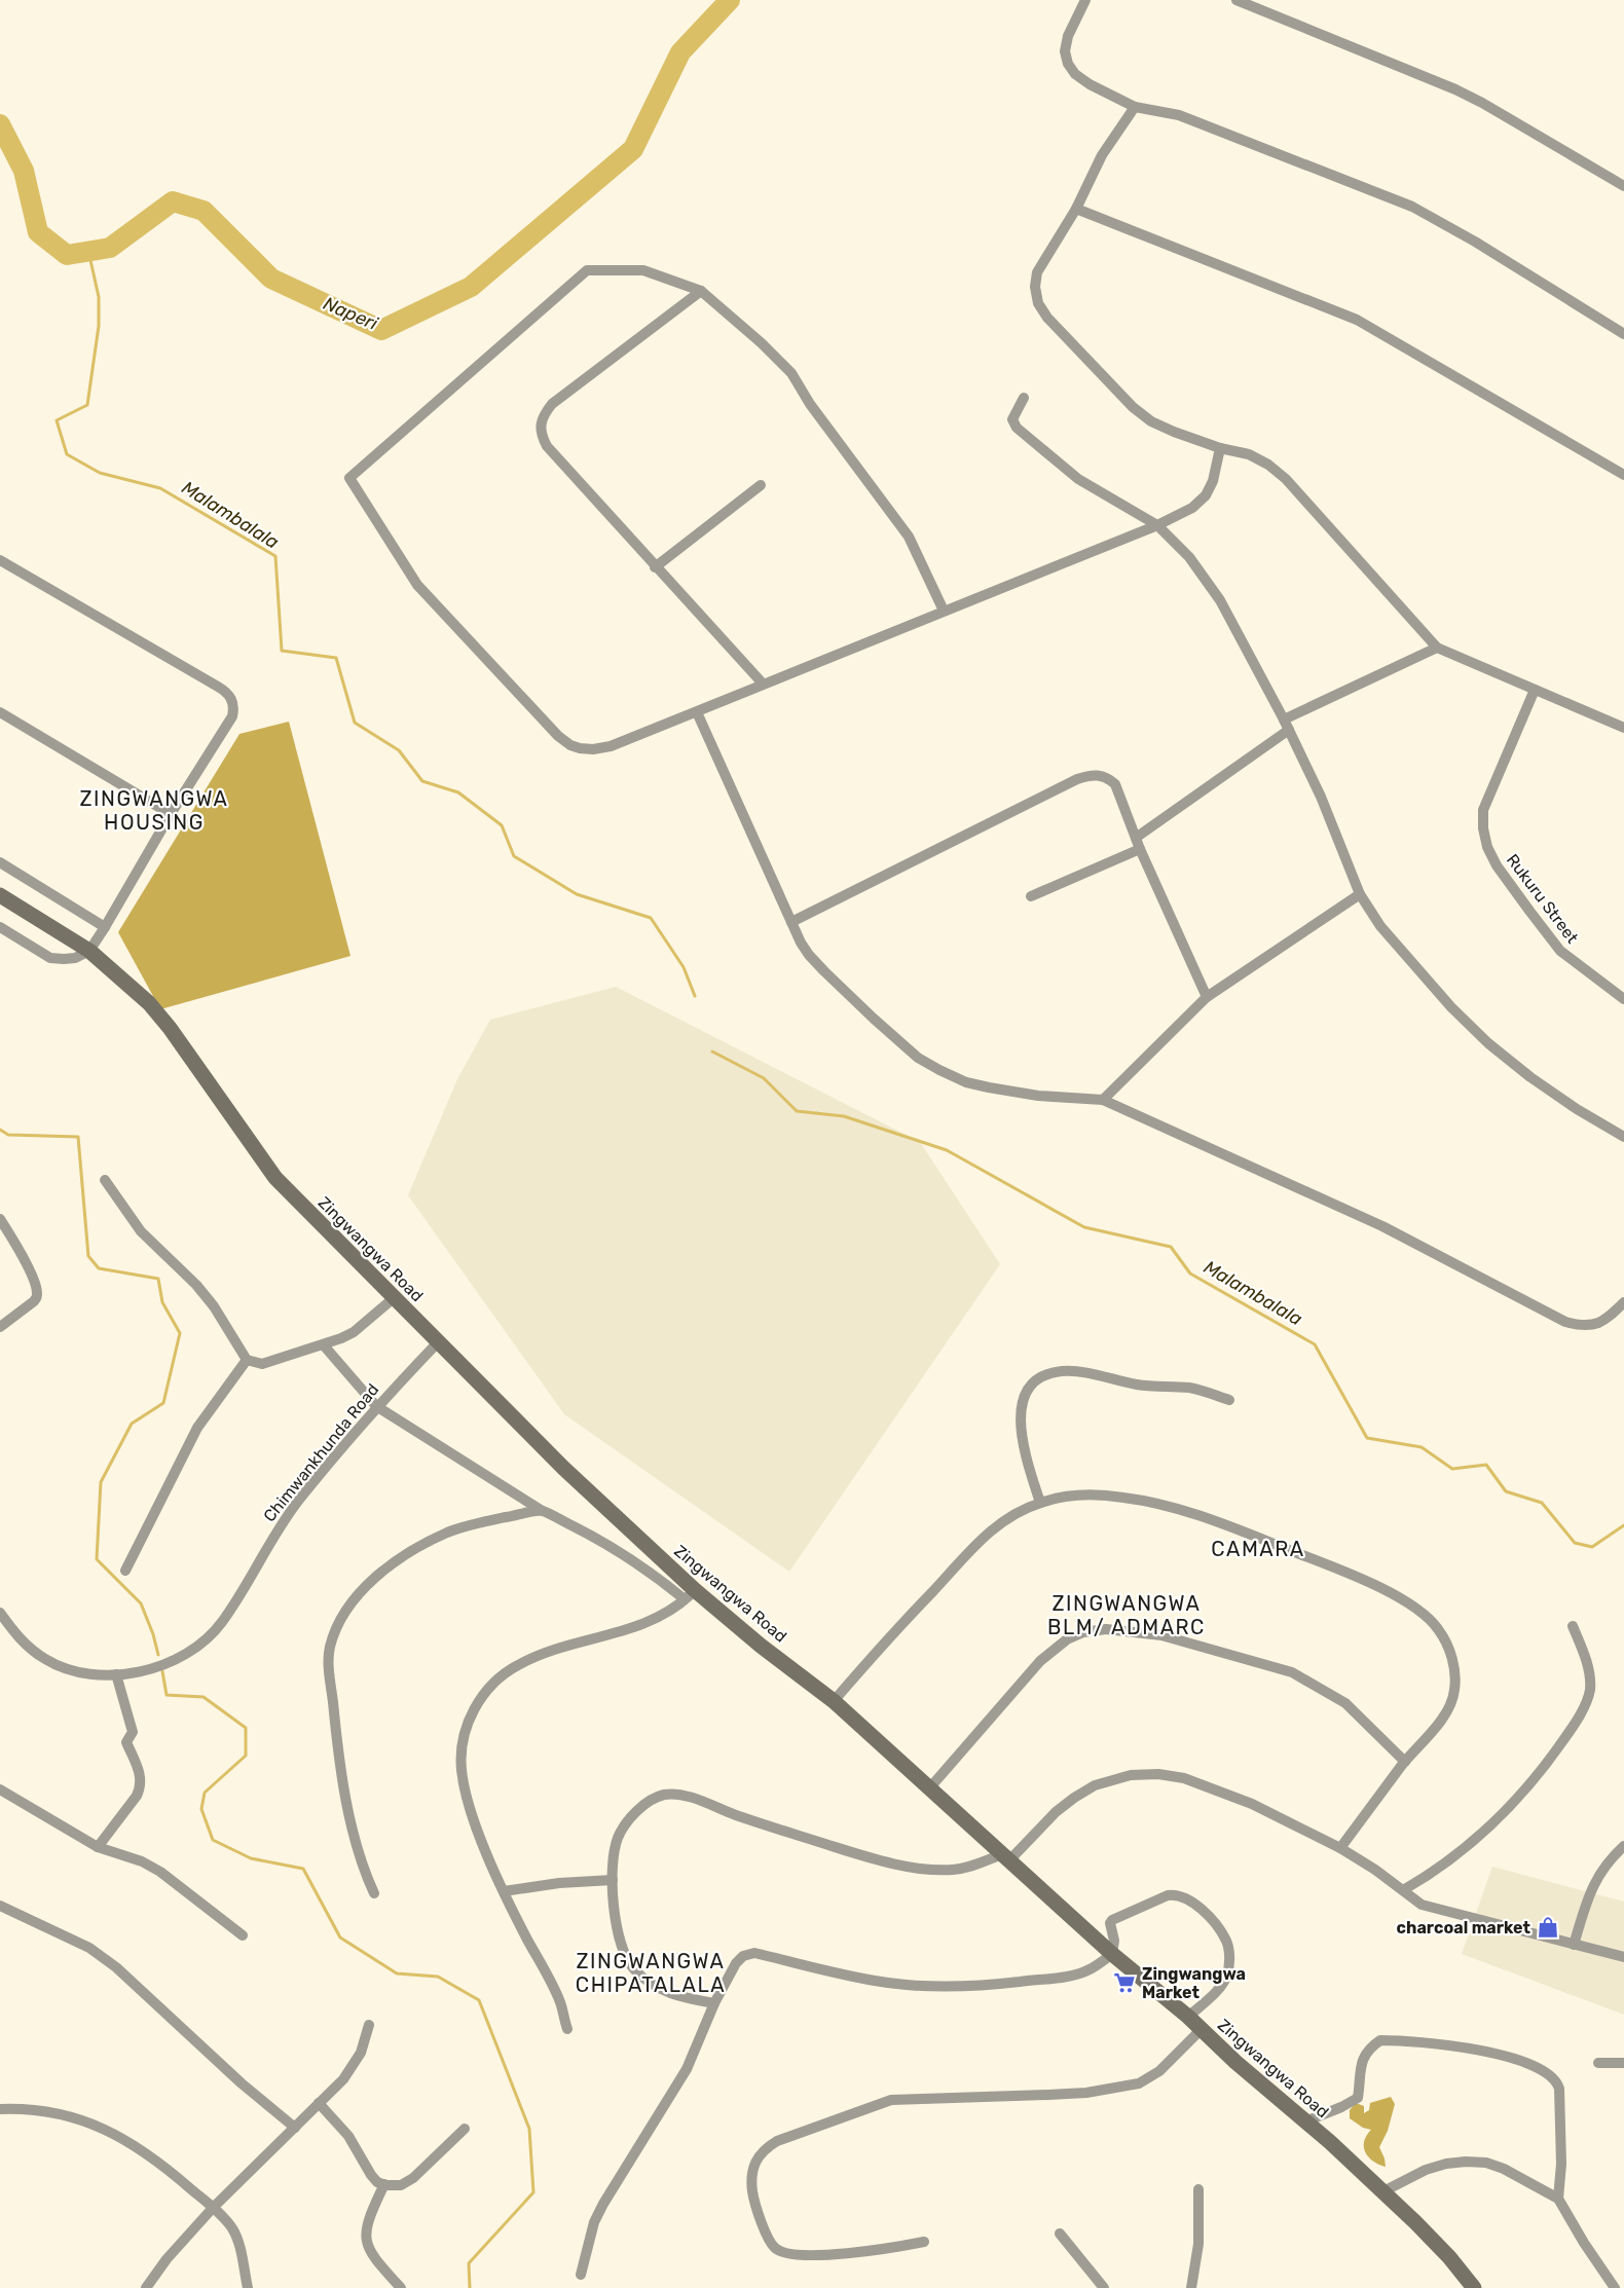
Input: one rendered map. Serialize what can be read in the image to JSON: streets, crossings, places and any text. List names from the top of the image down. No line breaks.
{"streets":{"street":["Rukuru Street","Zingwangwa Road","Chimwankhunda Road"]},"crossings":[["Zingwangwa Road","Chimwankhunda Road"]],"districts":["ZINGWANGWA HOUSING","CAMARA","ZINGWANGWA BLM/ ADMARC","ZINGWANGWA CHIPATALALA"],"water":["Naperi","Malambalala"],"places":{"shop":["charcoal market"],"supermarket":["Zingwangwa Market"]}}
